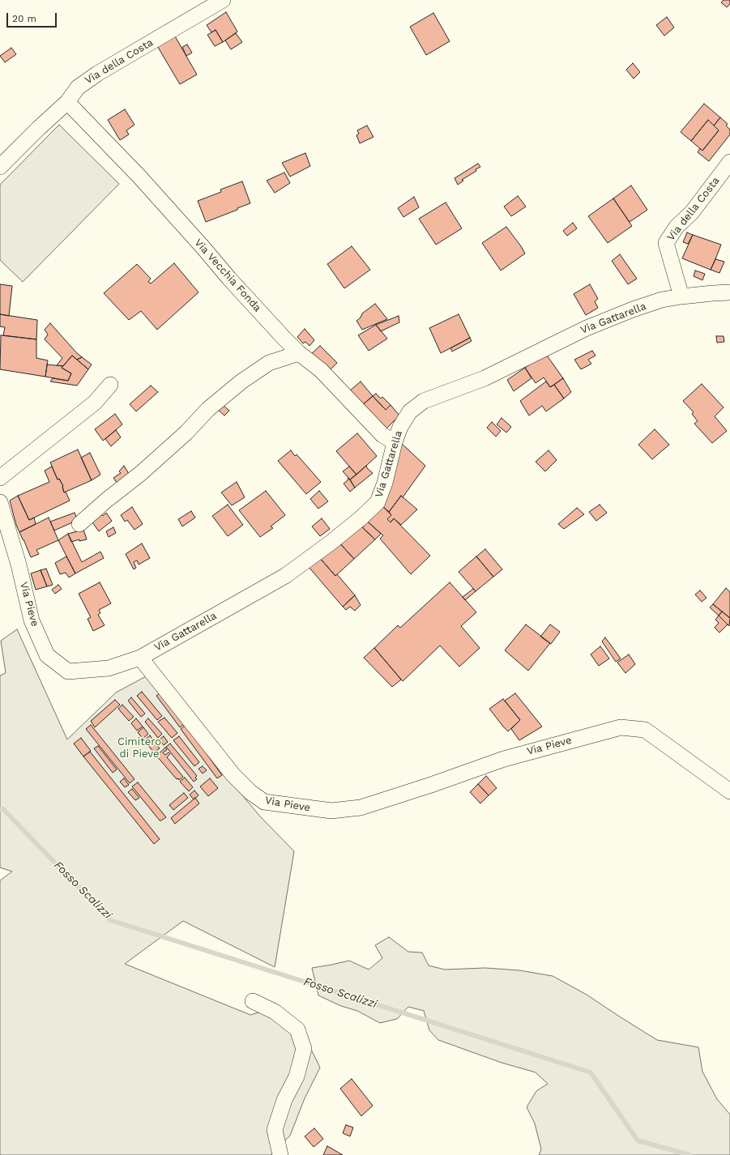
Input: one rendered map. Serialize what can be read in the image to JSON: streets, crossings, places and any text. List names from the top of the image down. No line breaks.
{"streets":{"street":["Via della Costa","Via Vecchia Fonda","Via Gattarella","Via Pieve"]},"crossings":[["Via della Costa","Via Vecchia Fonda"],["Via della Costa","Via Gattarella"],["Via Vecchia Fonda","Via Gattarella"],["Via Gattarella","Via Pieve"]],"water":["Fosso Scalizzi"],"parks":["Cimitero di Pieve"],"scale_bar":"20 m"}
